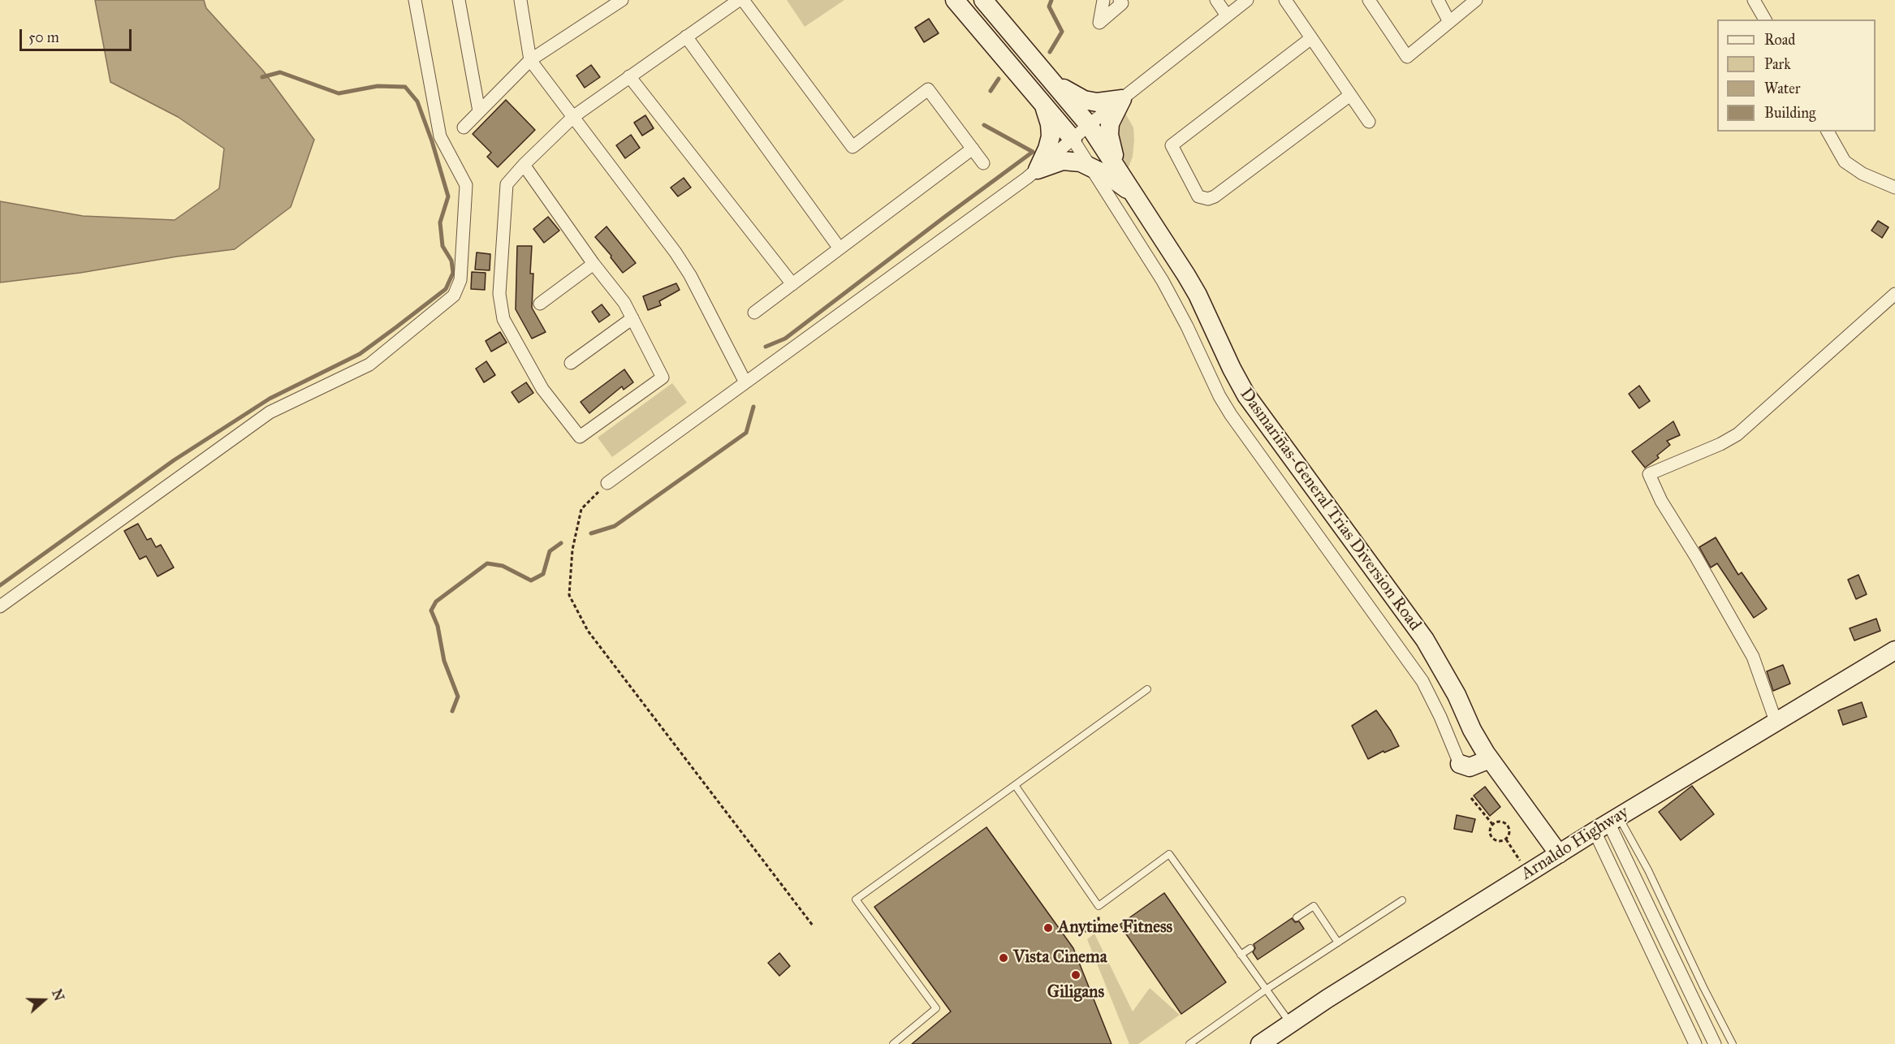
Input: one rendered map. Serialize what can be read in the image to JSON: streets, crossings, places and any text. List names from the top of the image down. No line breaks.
{"streets":{"street":["Dasmariñas-General Trias Diversion Road","Arnaldo Highway"]},"crossings":[["Dasmariñas-General Trias Diversion Road","Arnaldo Highway"]],"places":["Anytime Fitness","Vista Cinema","Giligans"],"legend":["Road","Park","Water","Building"],"scale_bar":"50 m","north":"right"}
